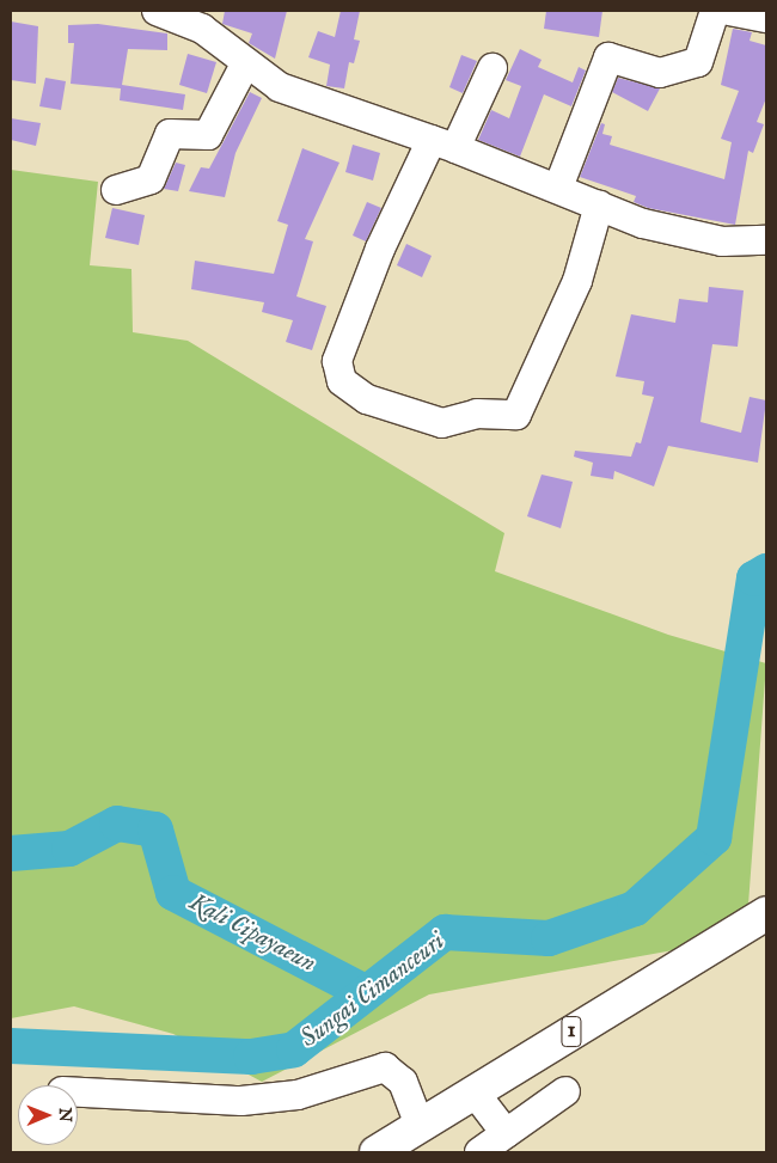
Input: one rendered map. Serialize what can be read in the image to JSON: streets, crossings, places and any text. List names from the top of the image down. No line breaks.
{"streets":{"highway":["1"]},"water":["Kali Cipayaeun","Sungai Cimanceuri"],"north":"right"}
